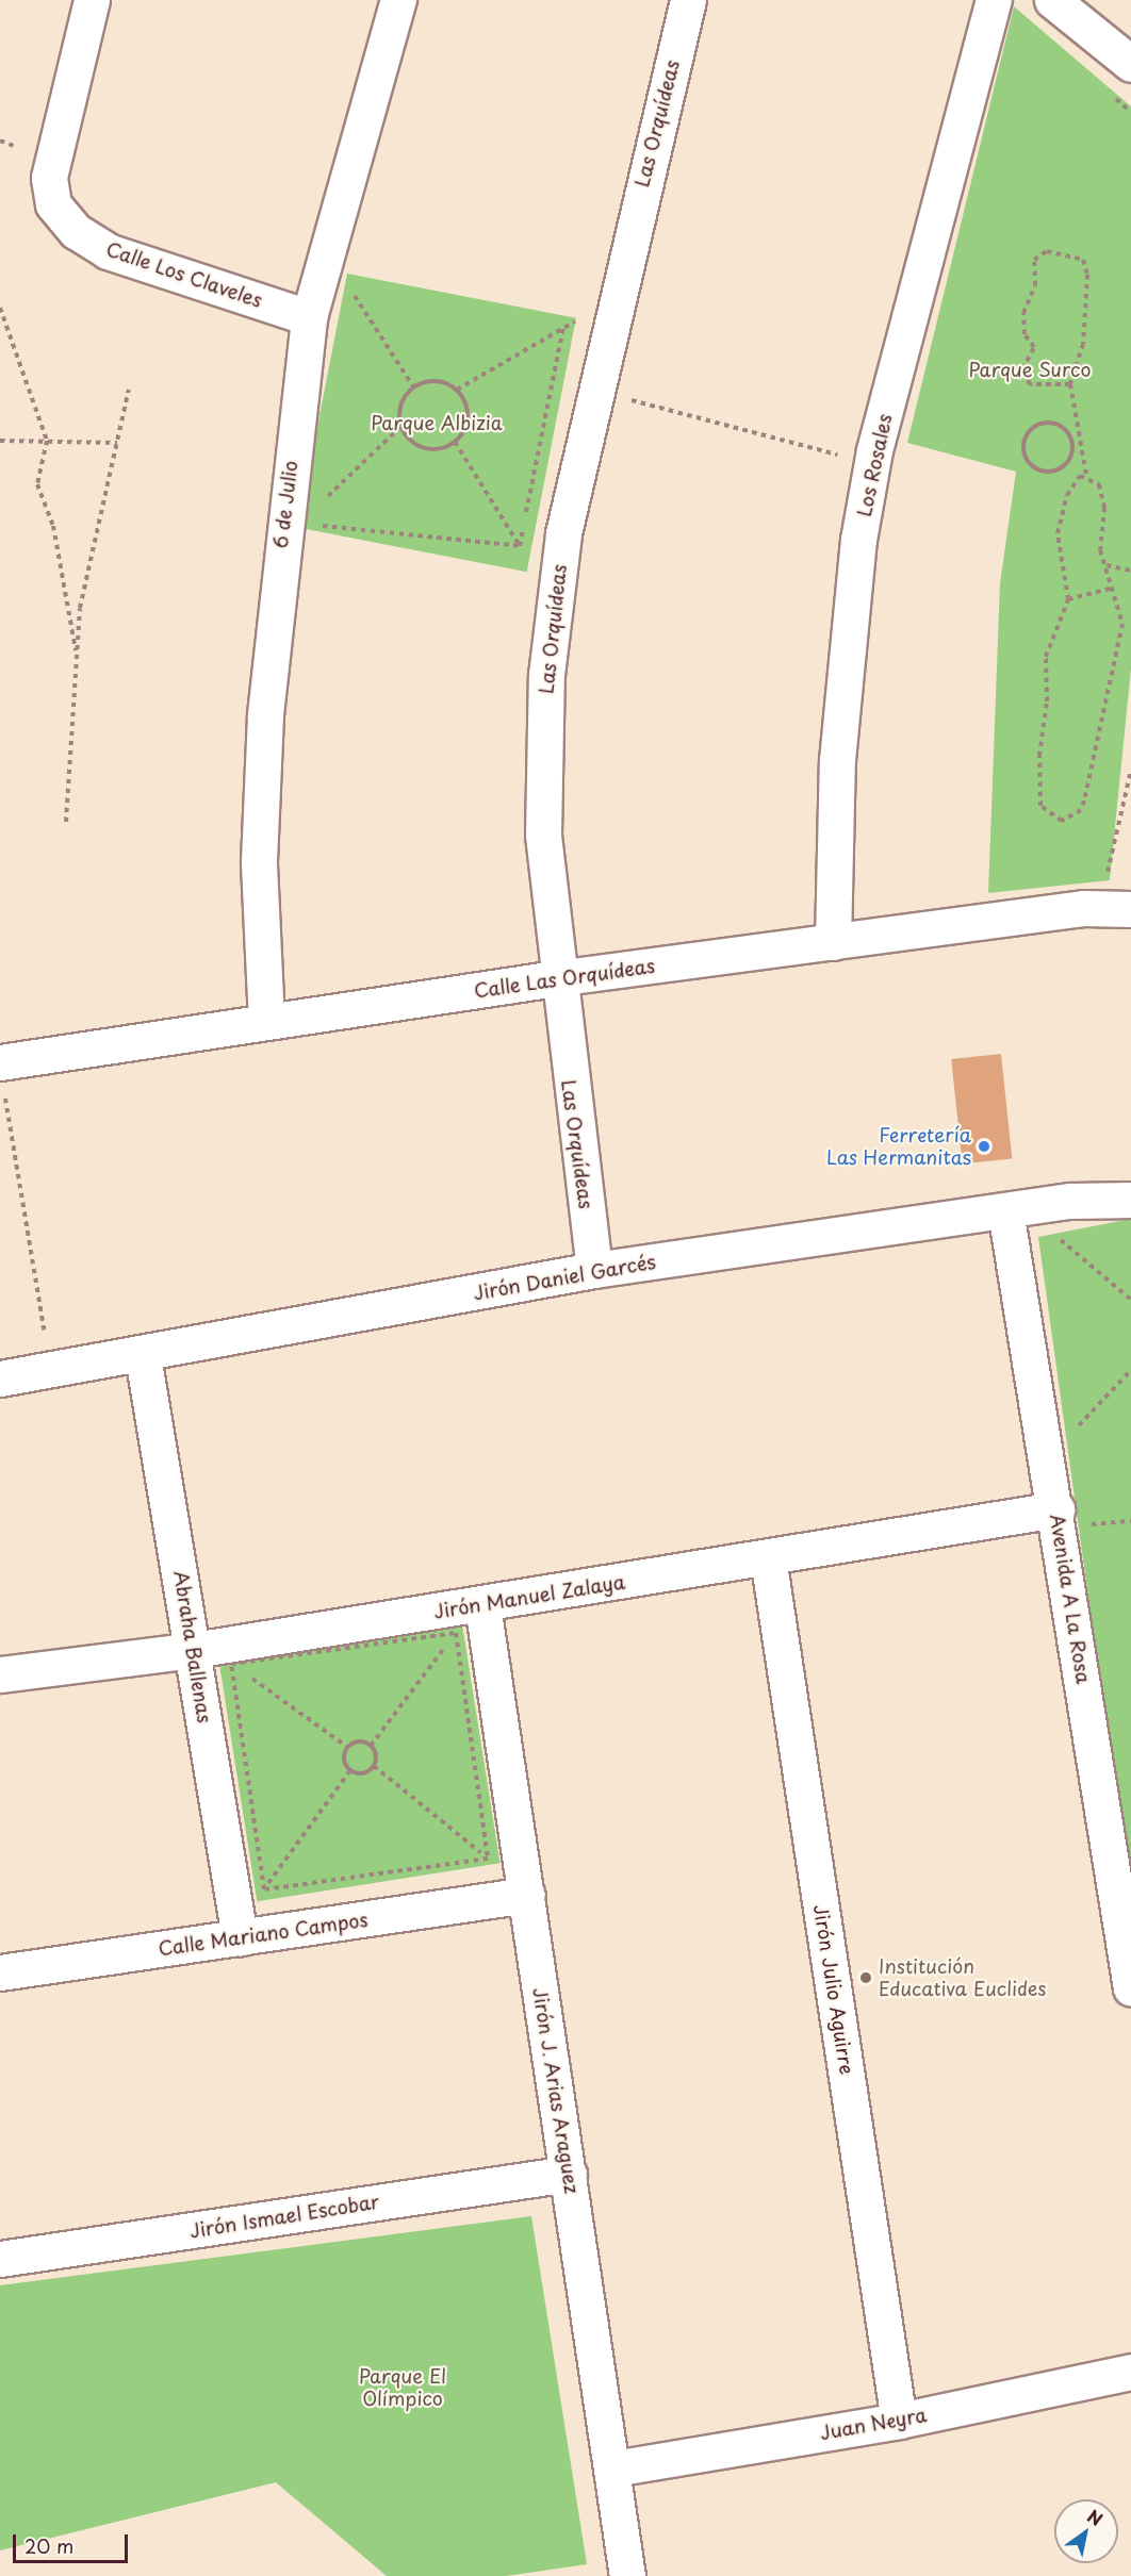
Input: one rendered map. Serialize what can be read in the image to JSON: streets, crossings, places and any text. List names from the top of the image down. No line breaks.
{"streets":{"street":["Las Orquídeas","Calle Los Claveles","Los Rosales","6 de Julio","Calle Las Orquídeas","Jirón Daniel Garcés","Jirón Manuel Zalaya","Avenida A La Rosa","Abraha Ballenas","Calle Mariano Campos","Jirón Julio Aguirre","Jirón J. Arias Araguez","Jirón Ismael Escobar","Juan Neyra"]},"crossings":[["Las Orquídeas","Calle Las Orquídeas"],["Las Orquídeas","Jirón Daniel Garcés"],["Calle Los Claveles","6 de Julio"],["Los Rosales","Calle Las Orquídeas"],["6 de Julio","Calle Las Orquídeas"],["Jirón Daniel Garcés","Avenida A La Rosa"],["Jirón Daniel Garcés","Abraha Ballenas"],["Jirón Manuel Zalaya","Avenida A La Rosa"],["Jirón Manuel Zalaya","Abraha Ballenas"],["Jirón Manuel Zalaya","Jirón Julio Aguirre"],["Jirón Manuel Zalaya","Jirón J. Arias Araguez"],["Abraha Ballenas","Calle Mariano Campos"],["Calle Mariano Campos","Jirón J. Arias Araguez"],["Jirón Julio Aguirre","Juan Neyra"],["Jirón J. Arias Araguez","Jirón Ismael Escobar"],["Jirón J. Arias Araguez","Juan Neyra"]],"parks":["Parque Surco","Parque Albizia","Parque El Olímpico"],"places":["Ferretería Las Hermanitas","Institución Educativa Euclides"],"scale_bar":"20 m","north":"top right"}
